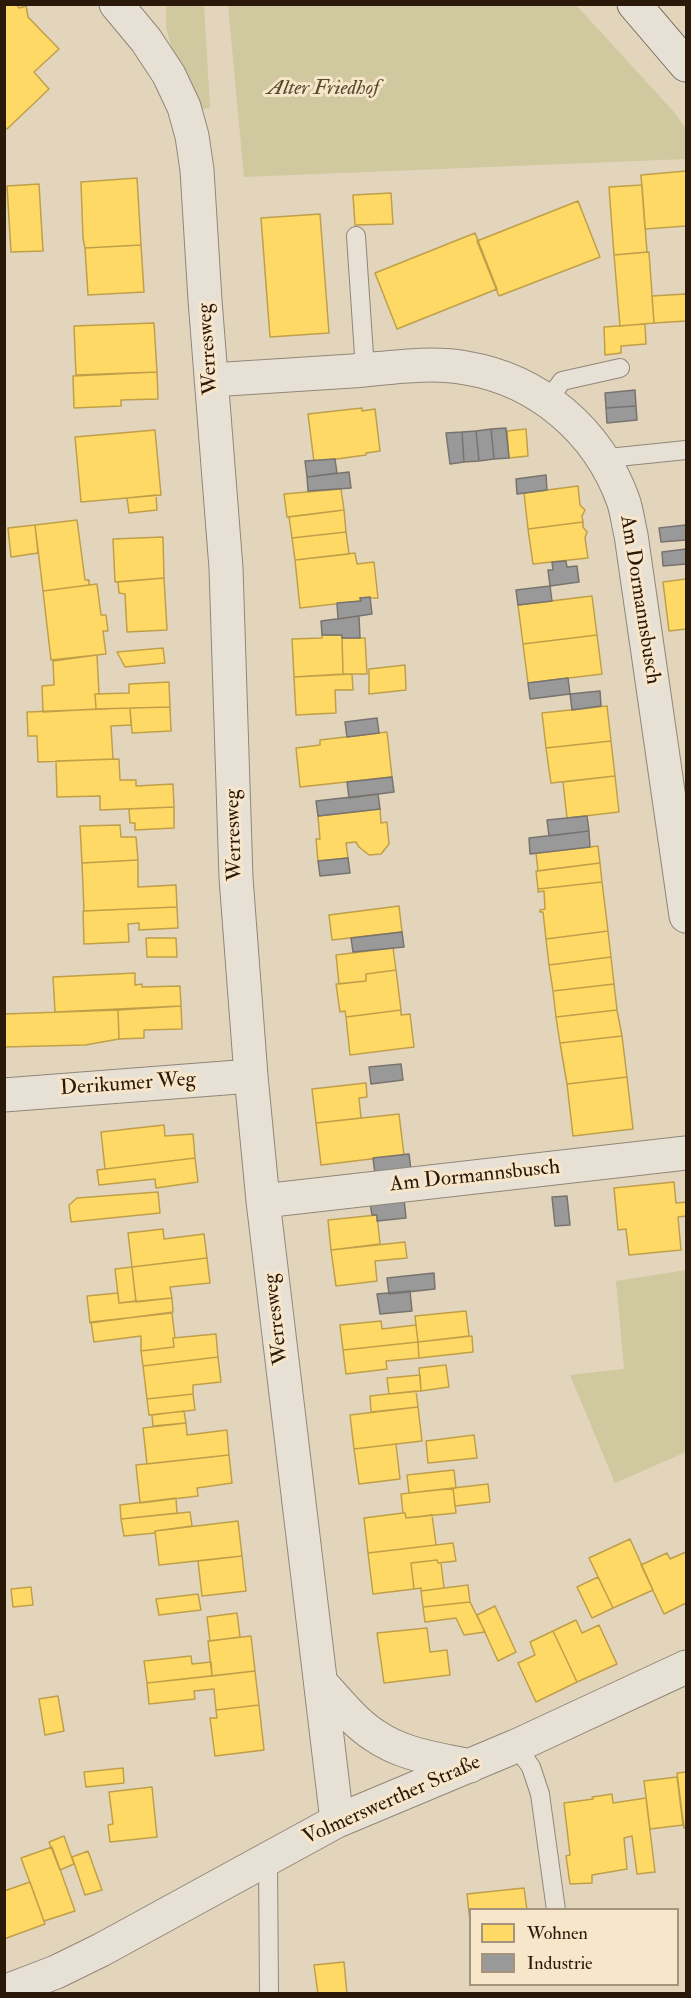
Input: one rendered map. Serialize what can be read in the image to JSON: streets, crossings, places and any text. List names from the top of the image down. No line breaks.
{"streets":{"street":["Werresweg","Am Dormannsbusch","Derikumer Weg","Volmerswerther Straße"]},"crossings":[["Werresweg","Am Dormannsbusch"],["Werresweg","Derikumer Weg"],["Werresweg","Volmerswerther Straße"]],"parks":["Alter Friedhof"],"legend":["Wohnen","Industrie"]}
